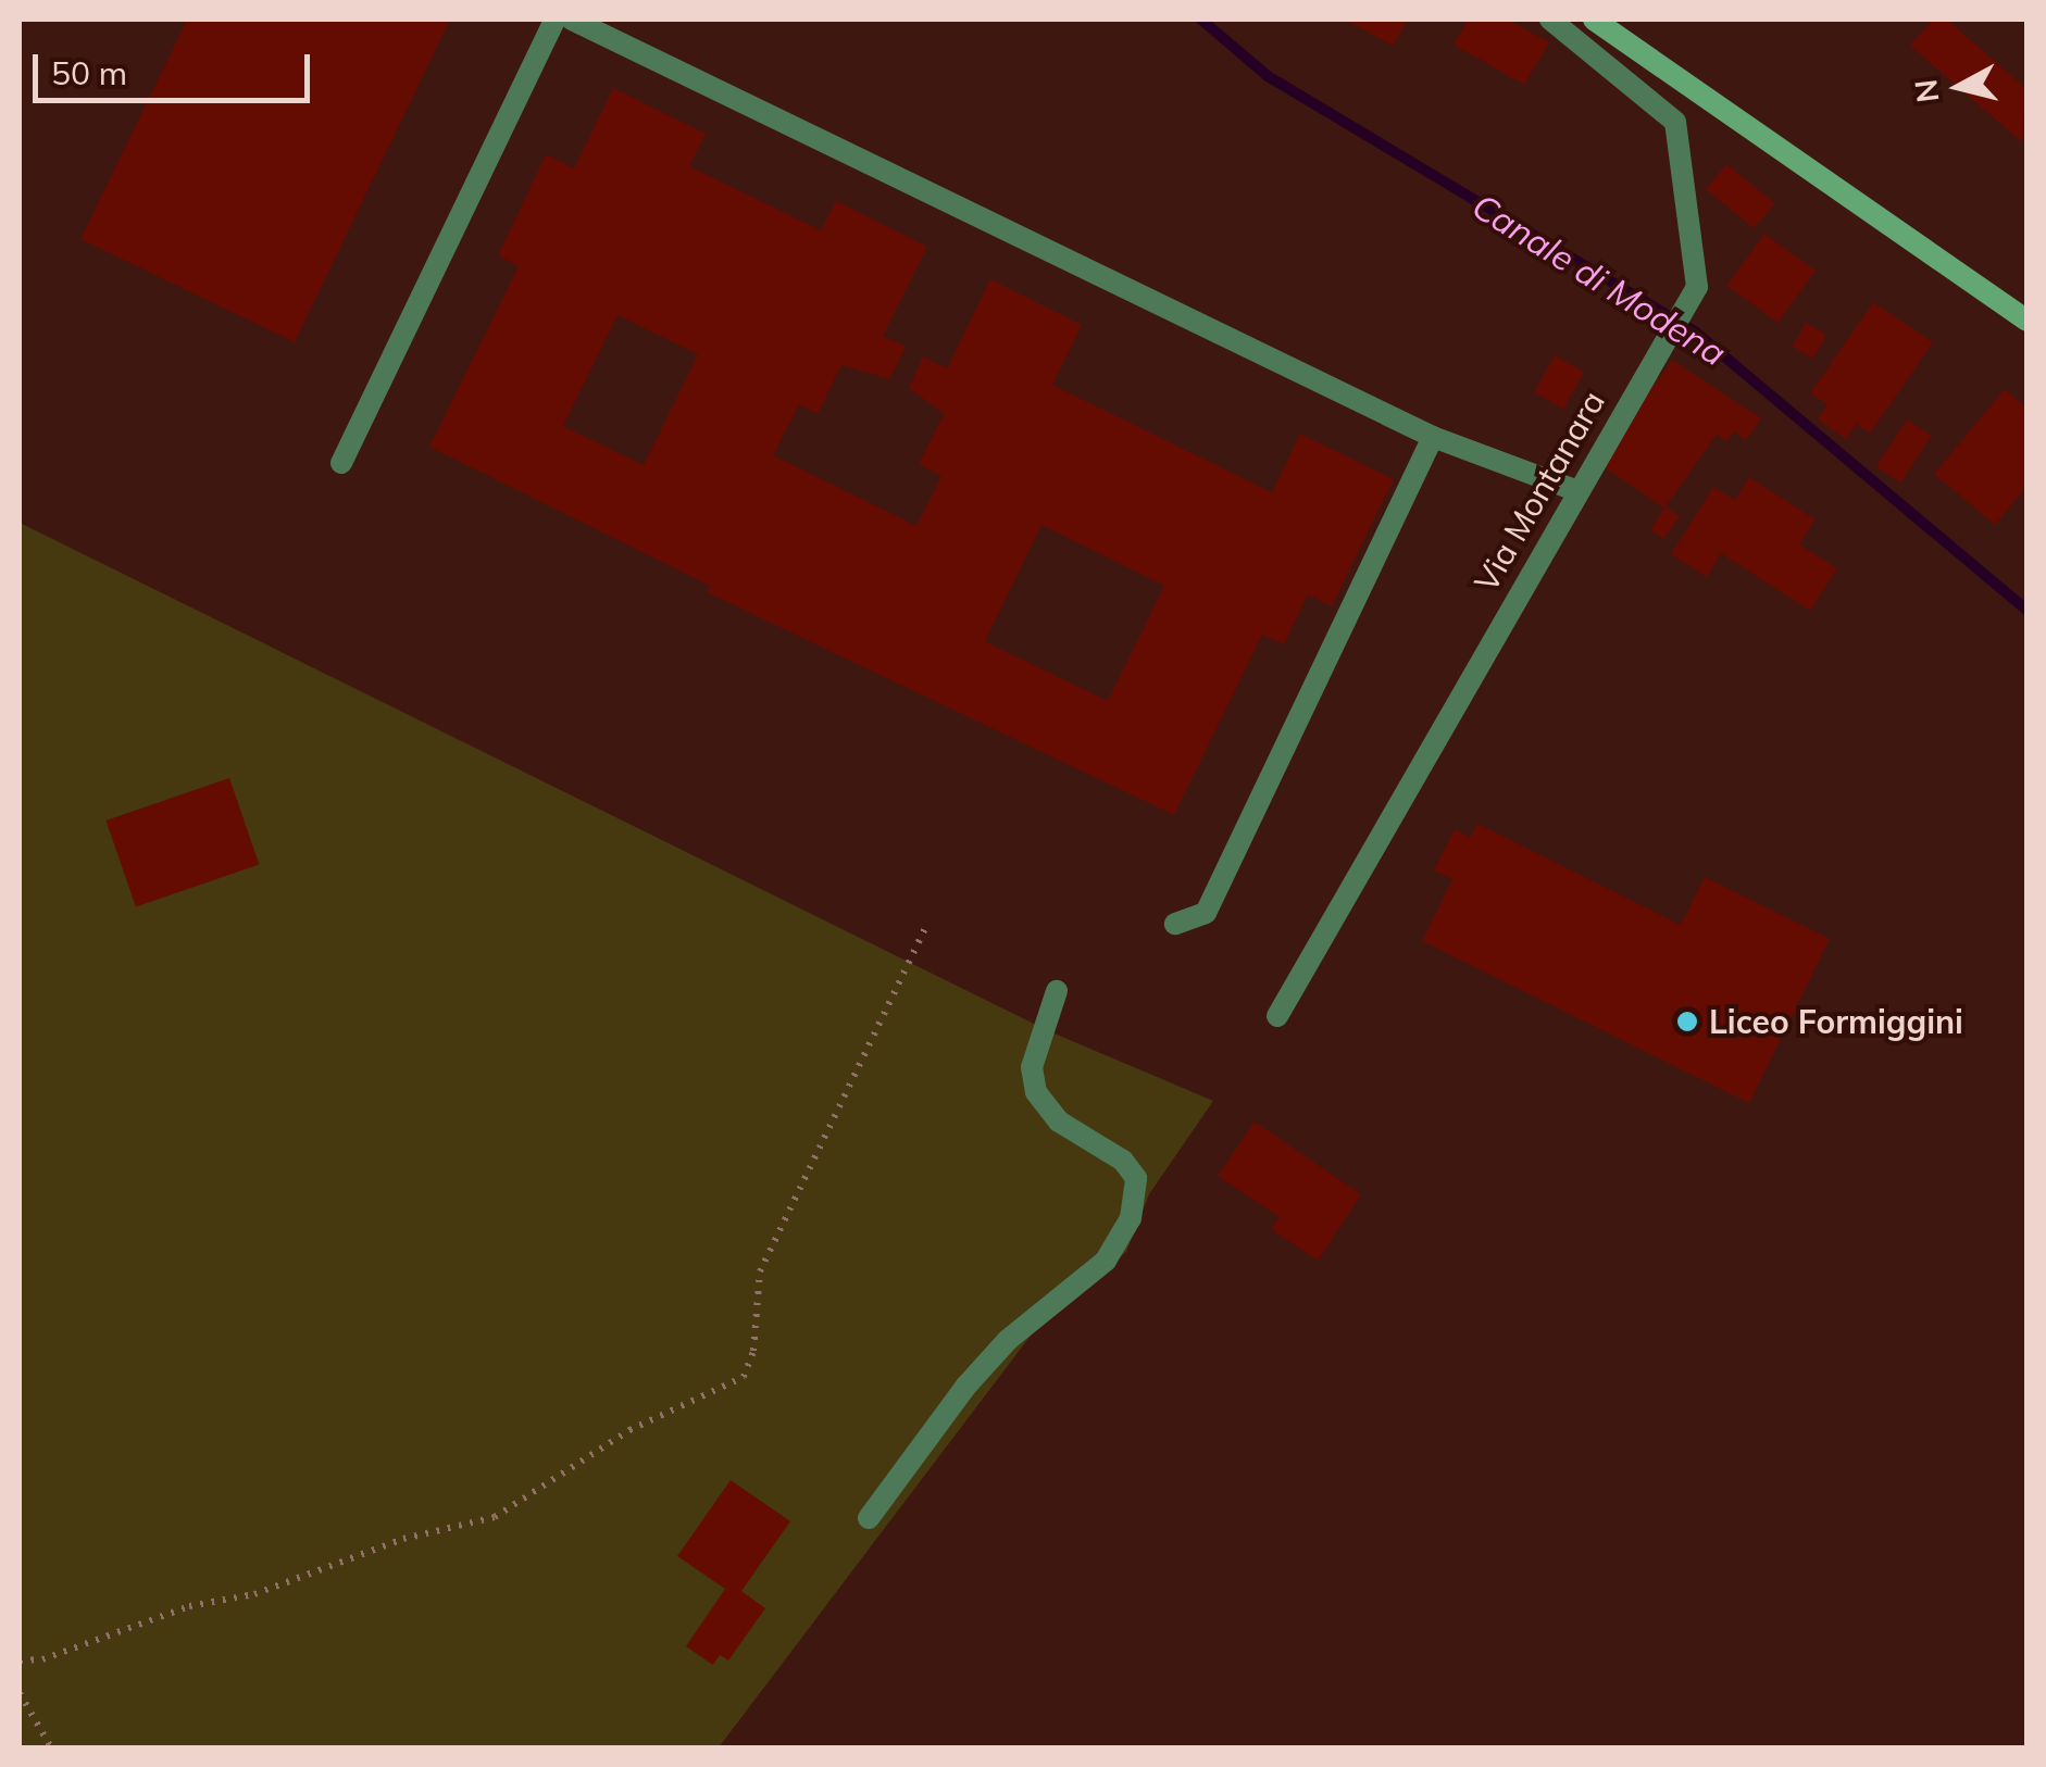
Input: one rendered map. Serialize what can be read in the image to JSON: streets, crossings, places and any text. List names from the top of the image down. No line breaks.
{"streets":{"lane":["Via Montanara"]},"water":["Canale di Modena"],"places":["Liceo Formiggini"],"scale_bar":"50 m","north":"left"}
